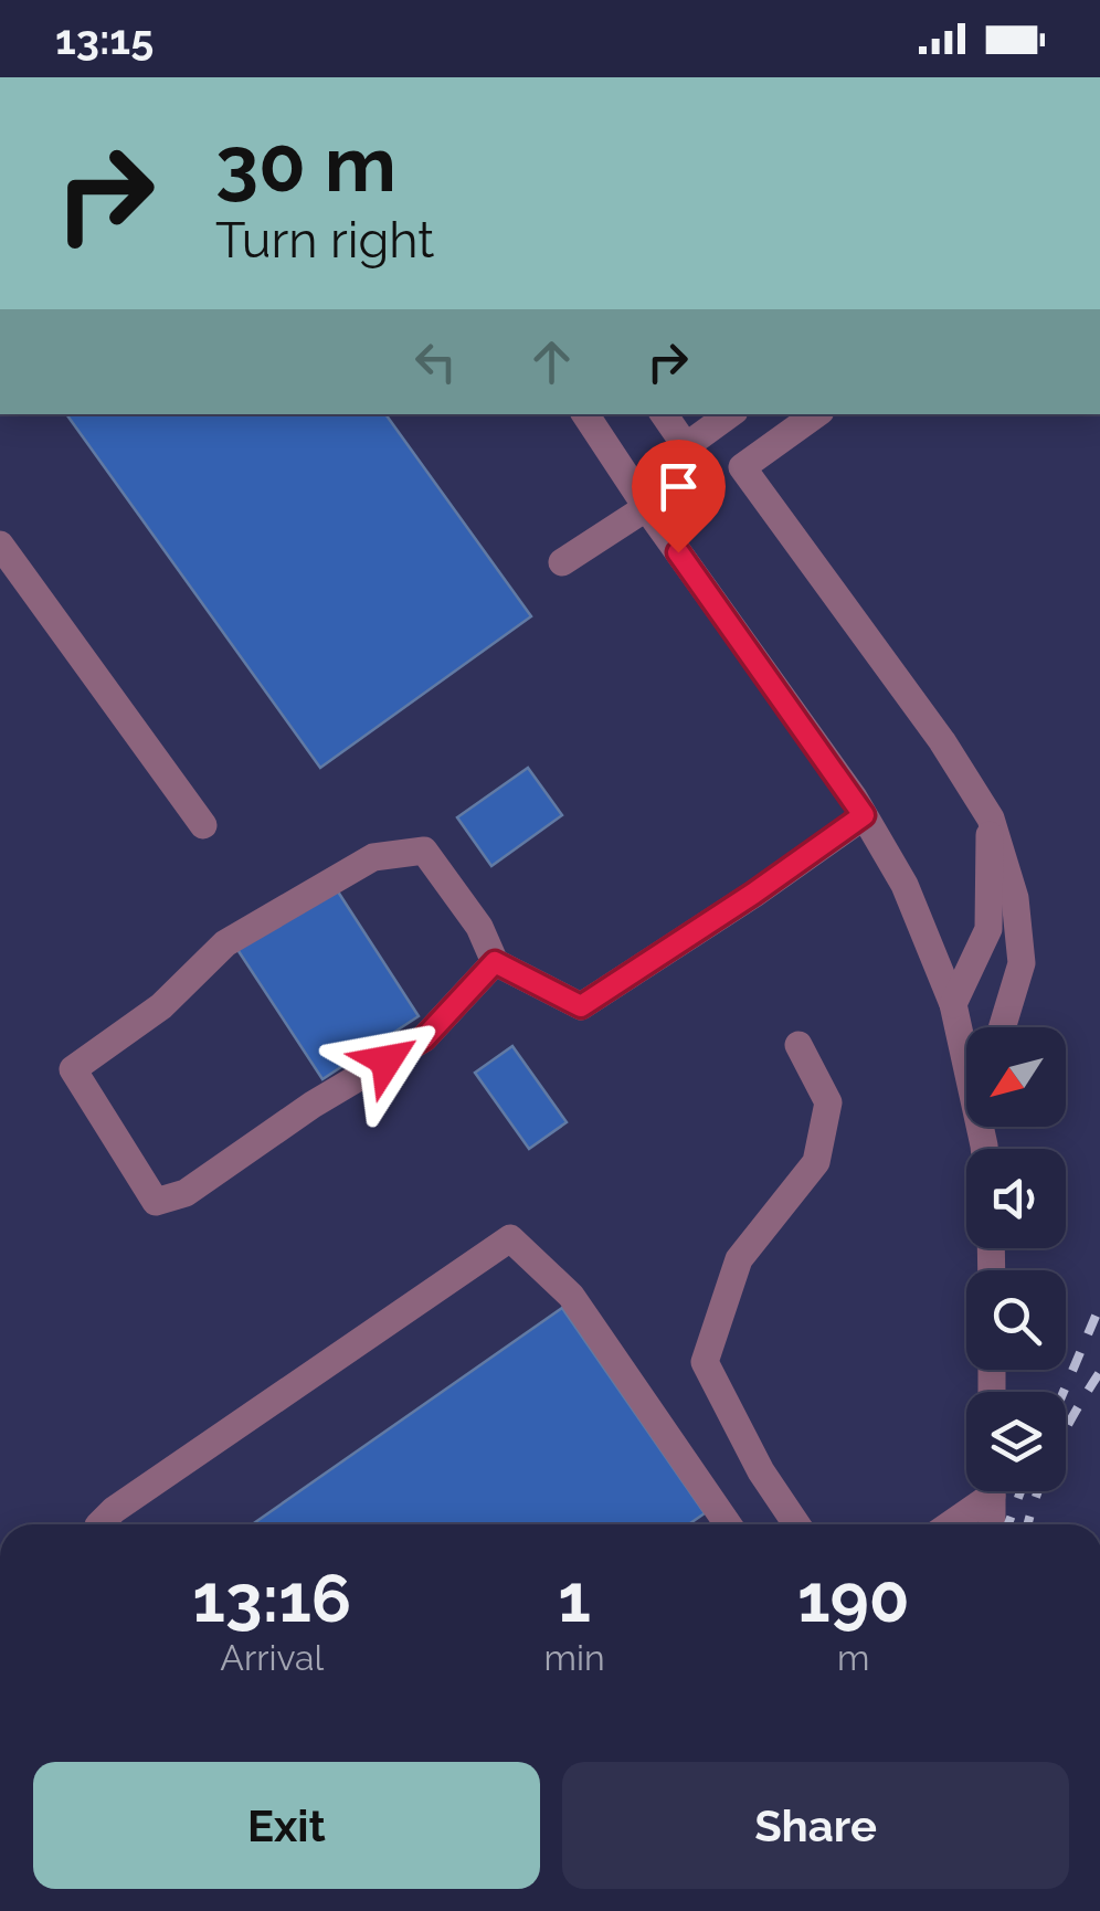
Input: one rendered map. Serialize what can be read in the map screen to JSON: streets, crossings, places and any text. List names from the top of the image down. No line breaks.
{"north":"bottom left","page":{"status":"13:15","turn":["30 m","Turn right"],"eta":["13:16","Arrival","1","min","190","m"],"buttons":["Exit","Share"]}}
